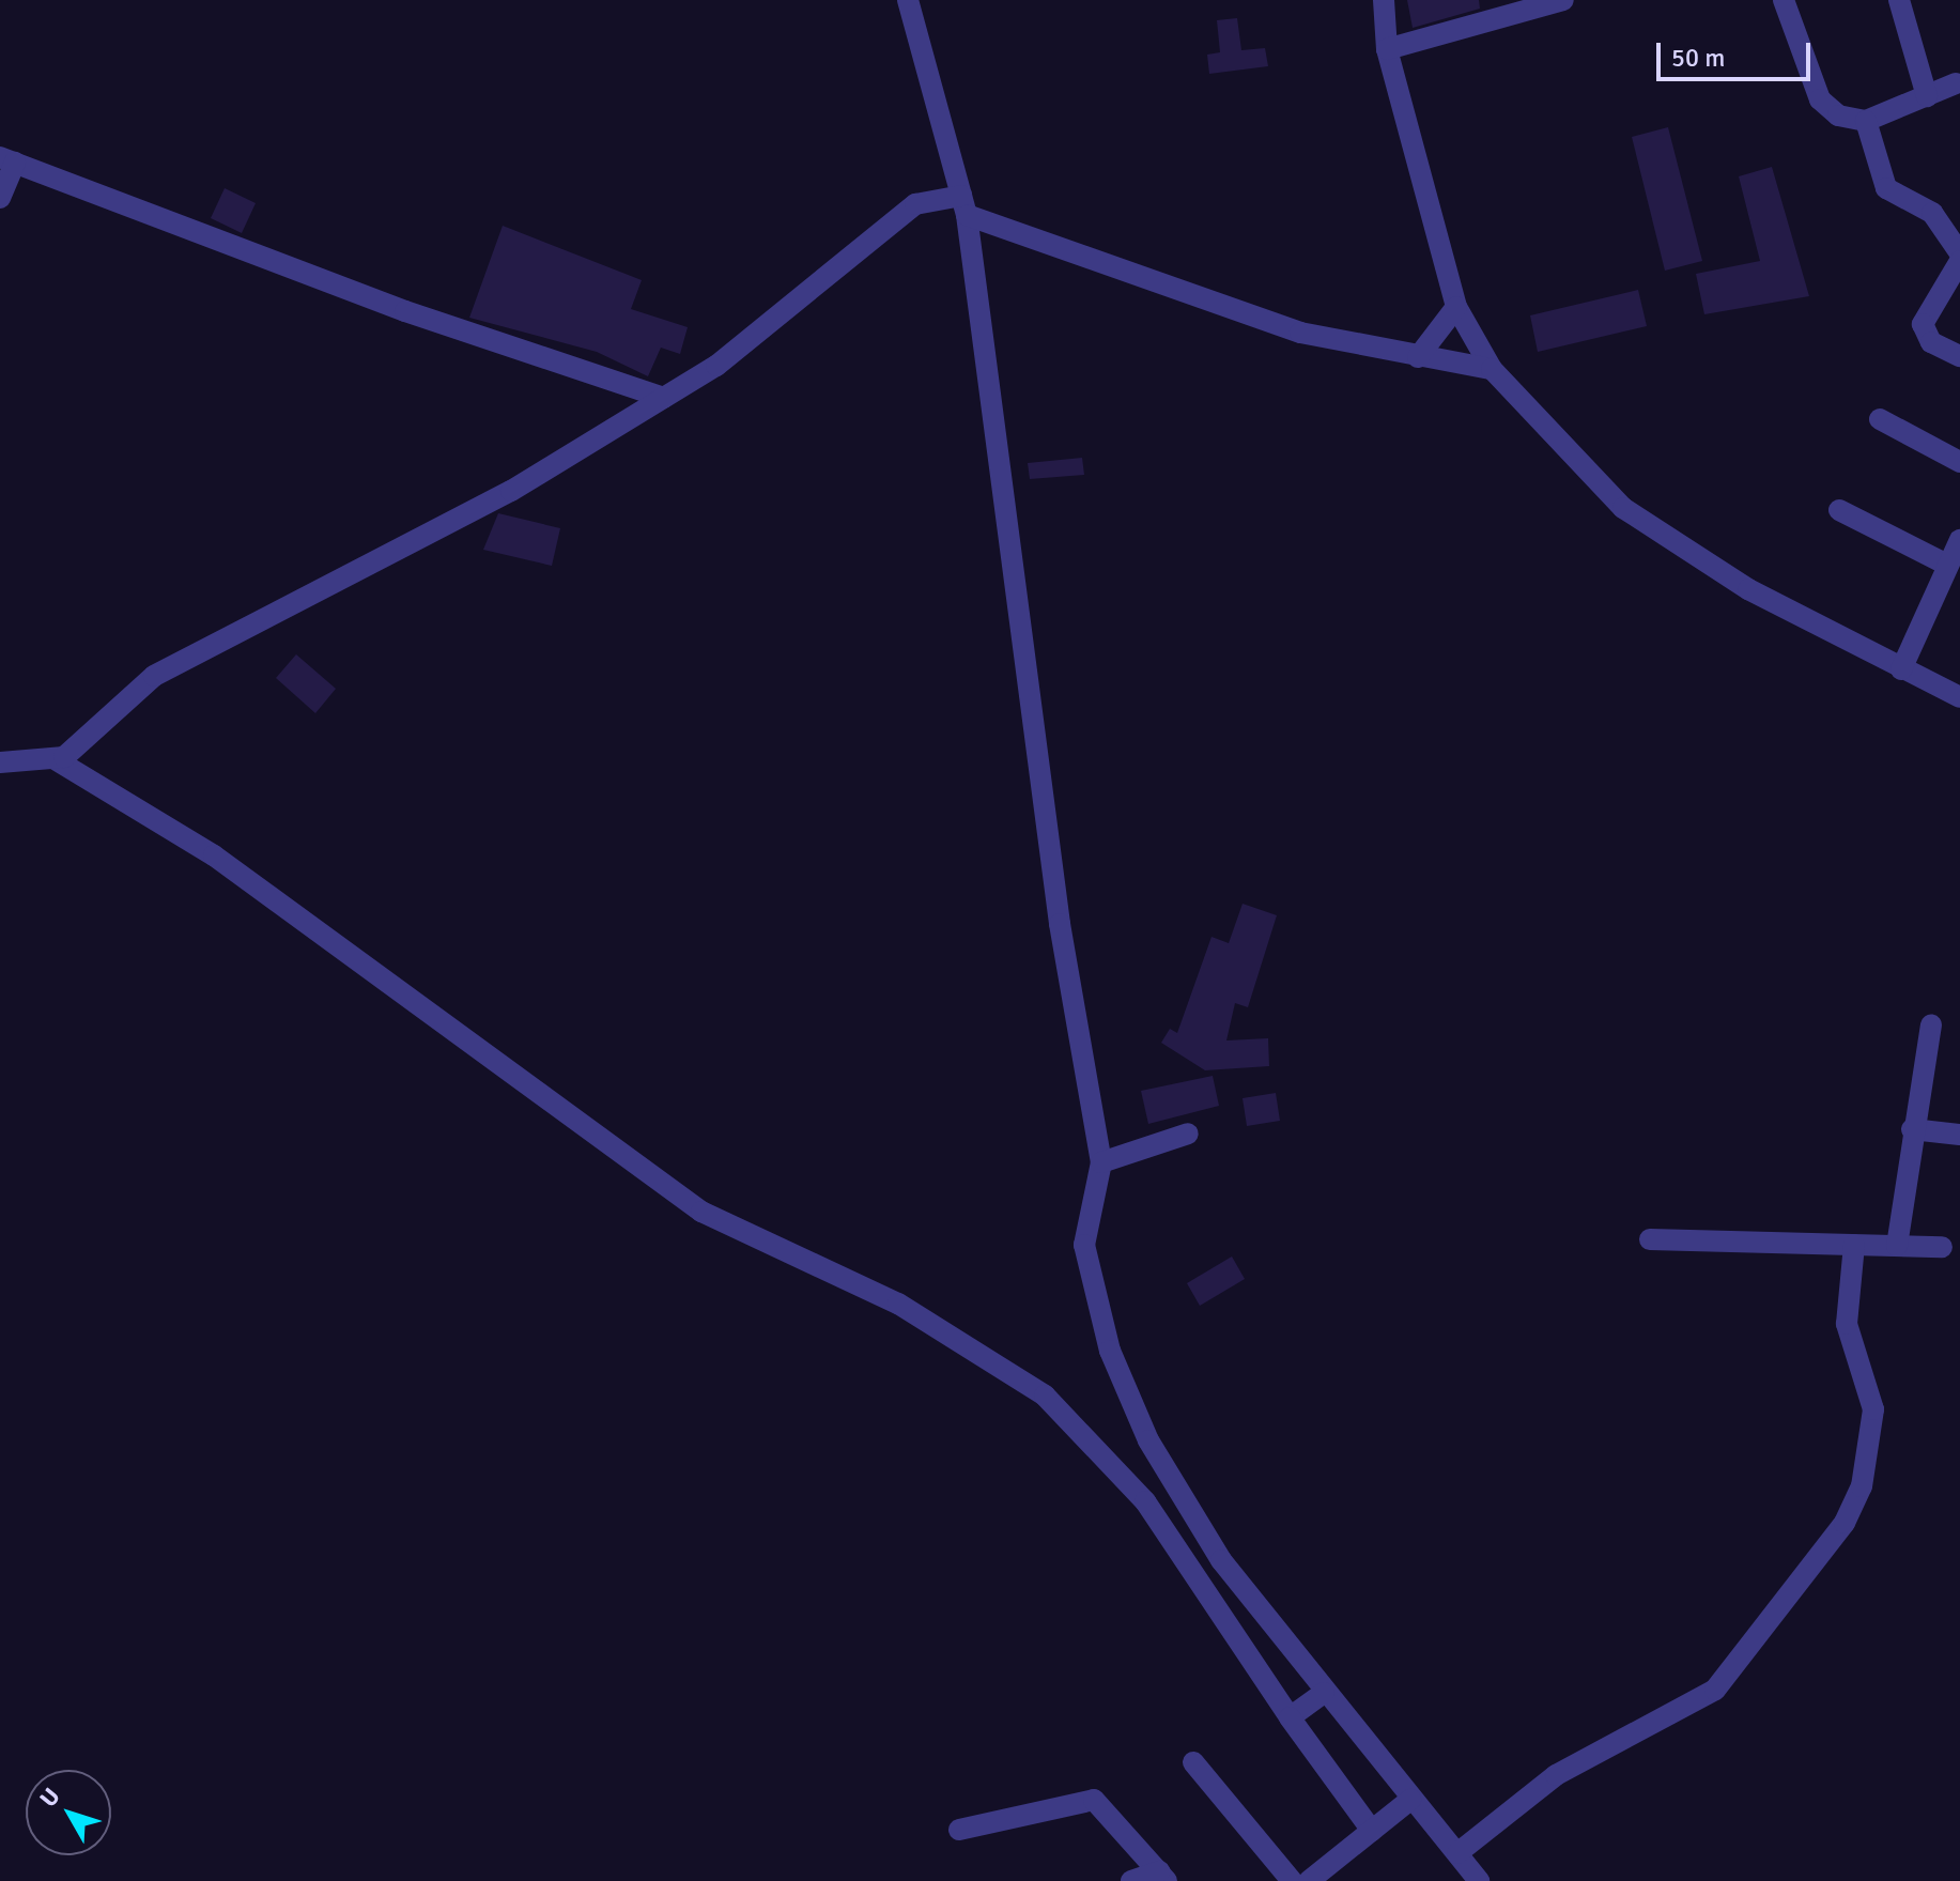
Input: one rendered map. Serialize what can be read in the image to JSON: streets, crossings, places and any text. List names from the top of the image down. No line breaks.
{"scale_bar":"50 m","north":"top left"}
